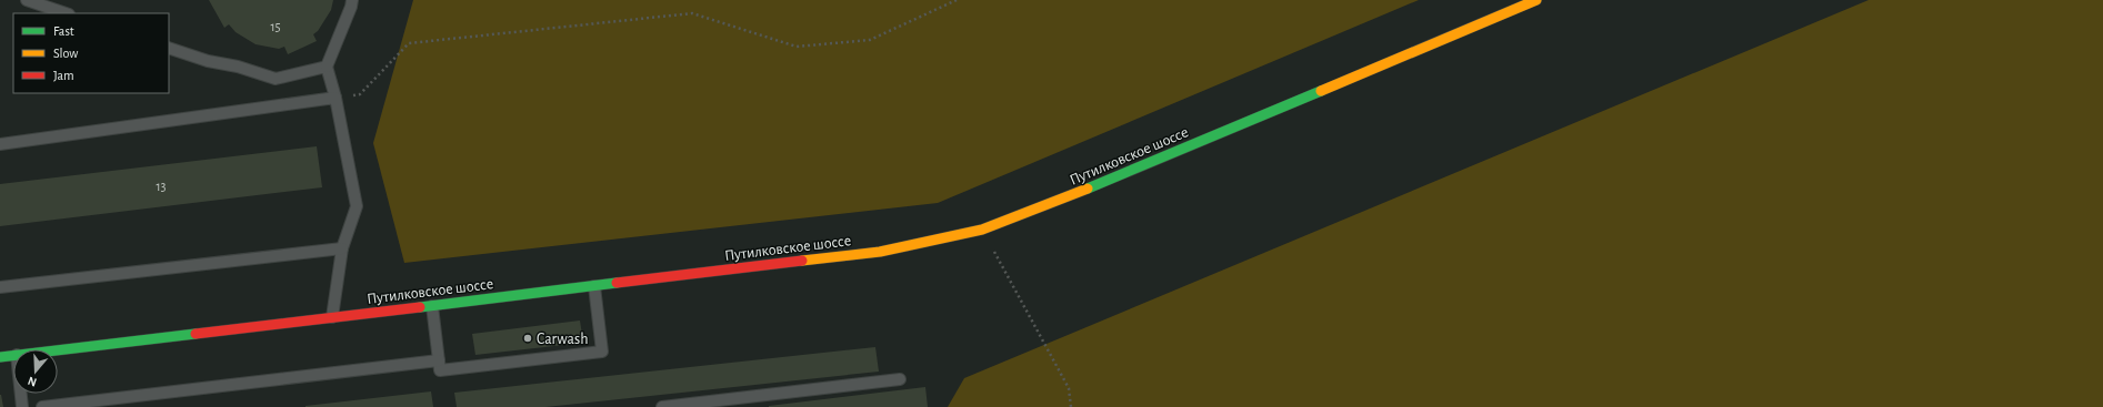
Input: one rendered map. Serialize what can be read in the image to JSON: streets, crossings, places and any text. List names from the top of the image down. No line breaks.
{"streets":{"main road":["Путилковское шоссе"]},"places":["Carwash"],"house_numbers":["15","13"],"legend":["Fast","Slow","Jam"],"north":"bottom"}
